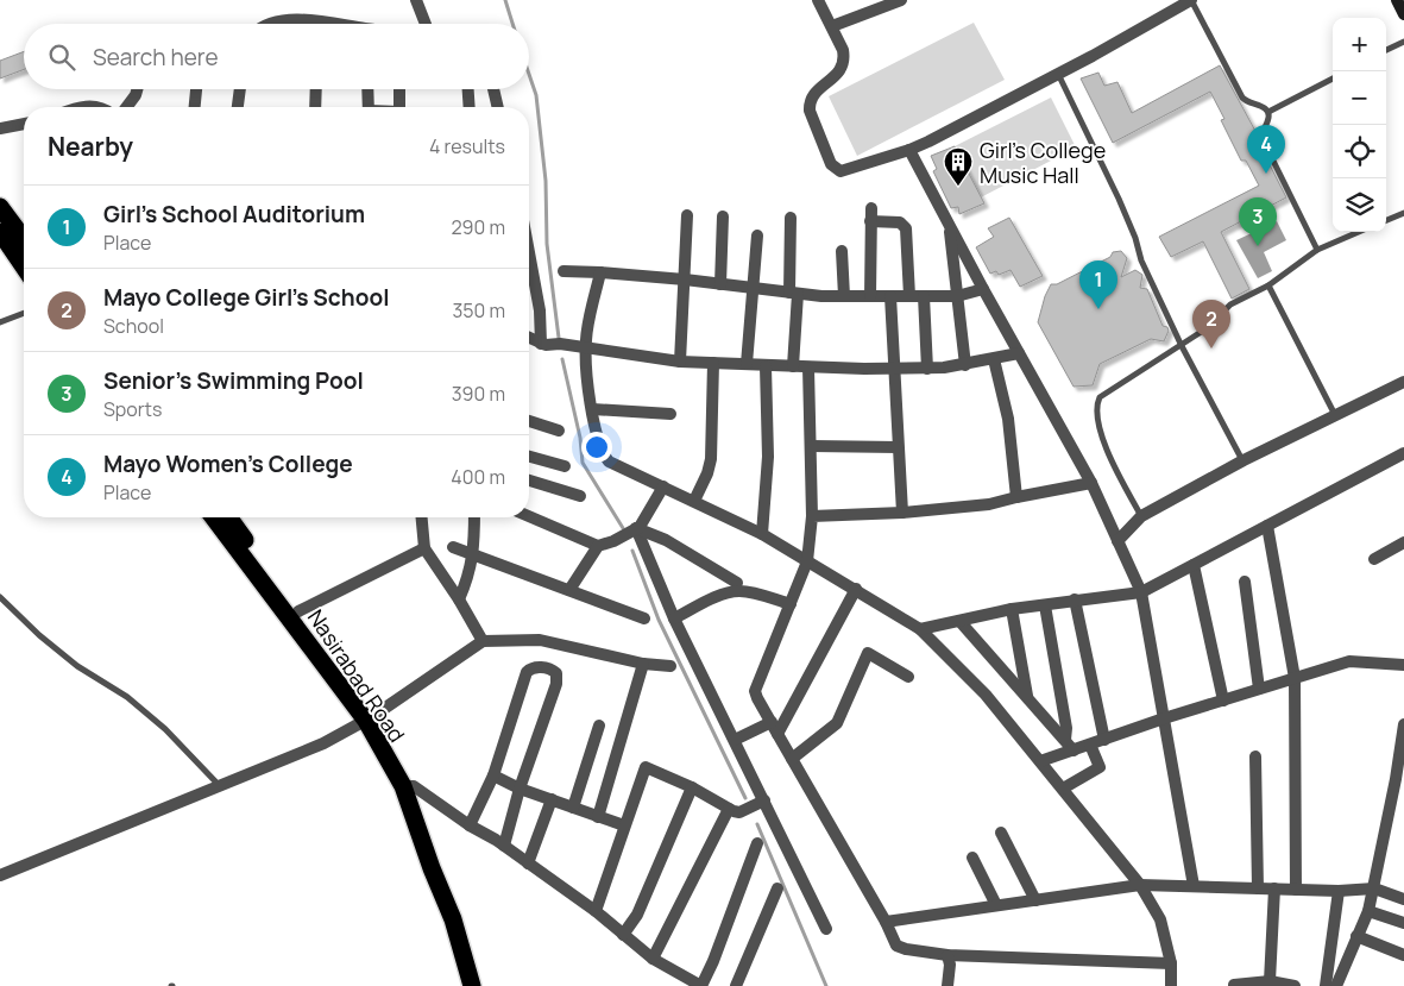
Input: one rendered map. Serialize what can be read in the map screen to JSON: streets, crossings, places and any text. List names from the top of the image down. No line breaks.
{"streets":{"highway":["Nasirabad Road"]},"places":{"building":["Girl's College Music Hall"]},"page":{"map_buttons":["+","−"],"search":"Search here","heading":["Nearby","4 results"],"pins":["4","3","1","2"],"list":[{"mark":"1","name":"Girl's School Auditorium","note":"Place","value":"290 m"},{"mark":"2","name":"Mayo College Girl's School","note":"School","value":"350 m"},{"mark":"3","name":"Senior's Swimming Pool","note":"Sports","value":"390 m"},{"mark":"4","name":"Mayo Women's College","note":"Place","value":"400 m"}]}}
